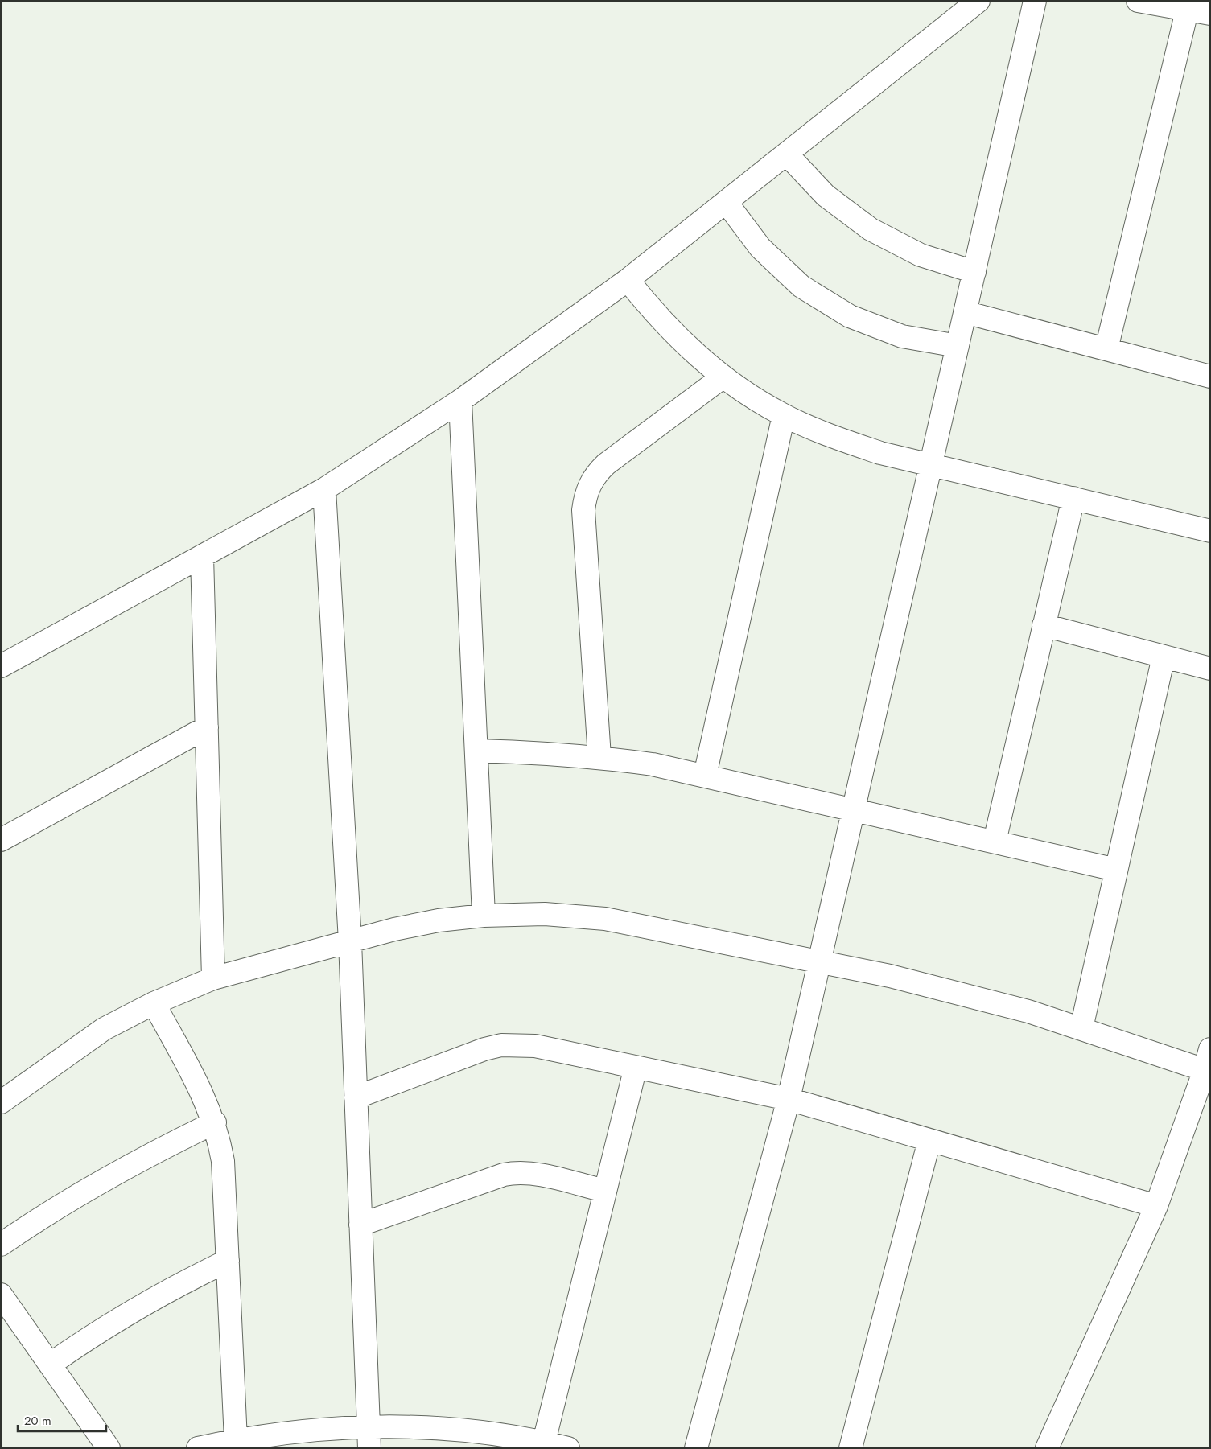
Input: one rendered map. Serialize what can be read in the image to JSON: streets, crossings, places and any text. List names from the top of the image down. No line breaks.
{"scale_bar":"20 m"}
